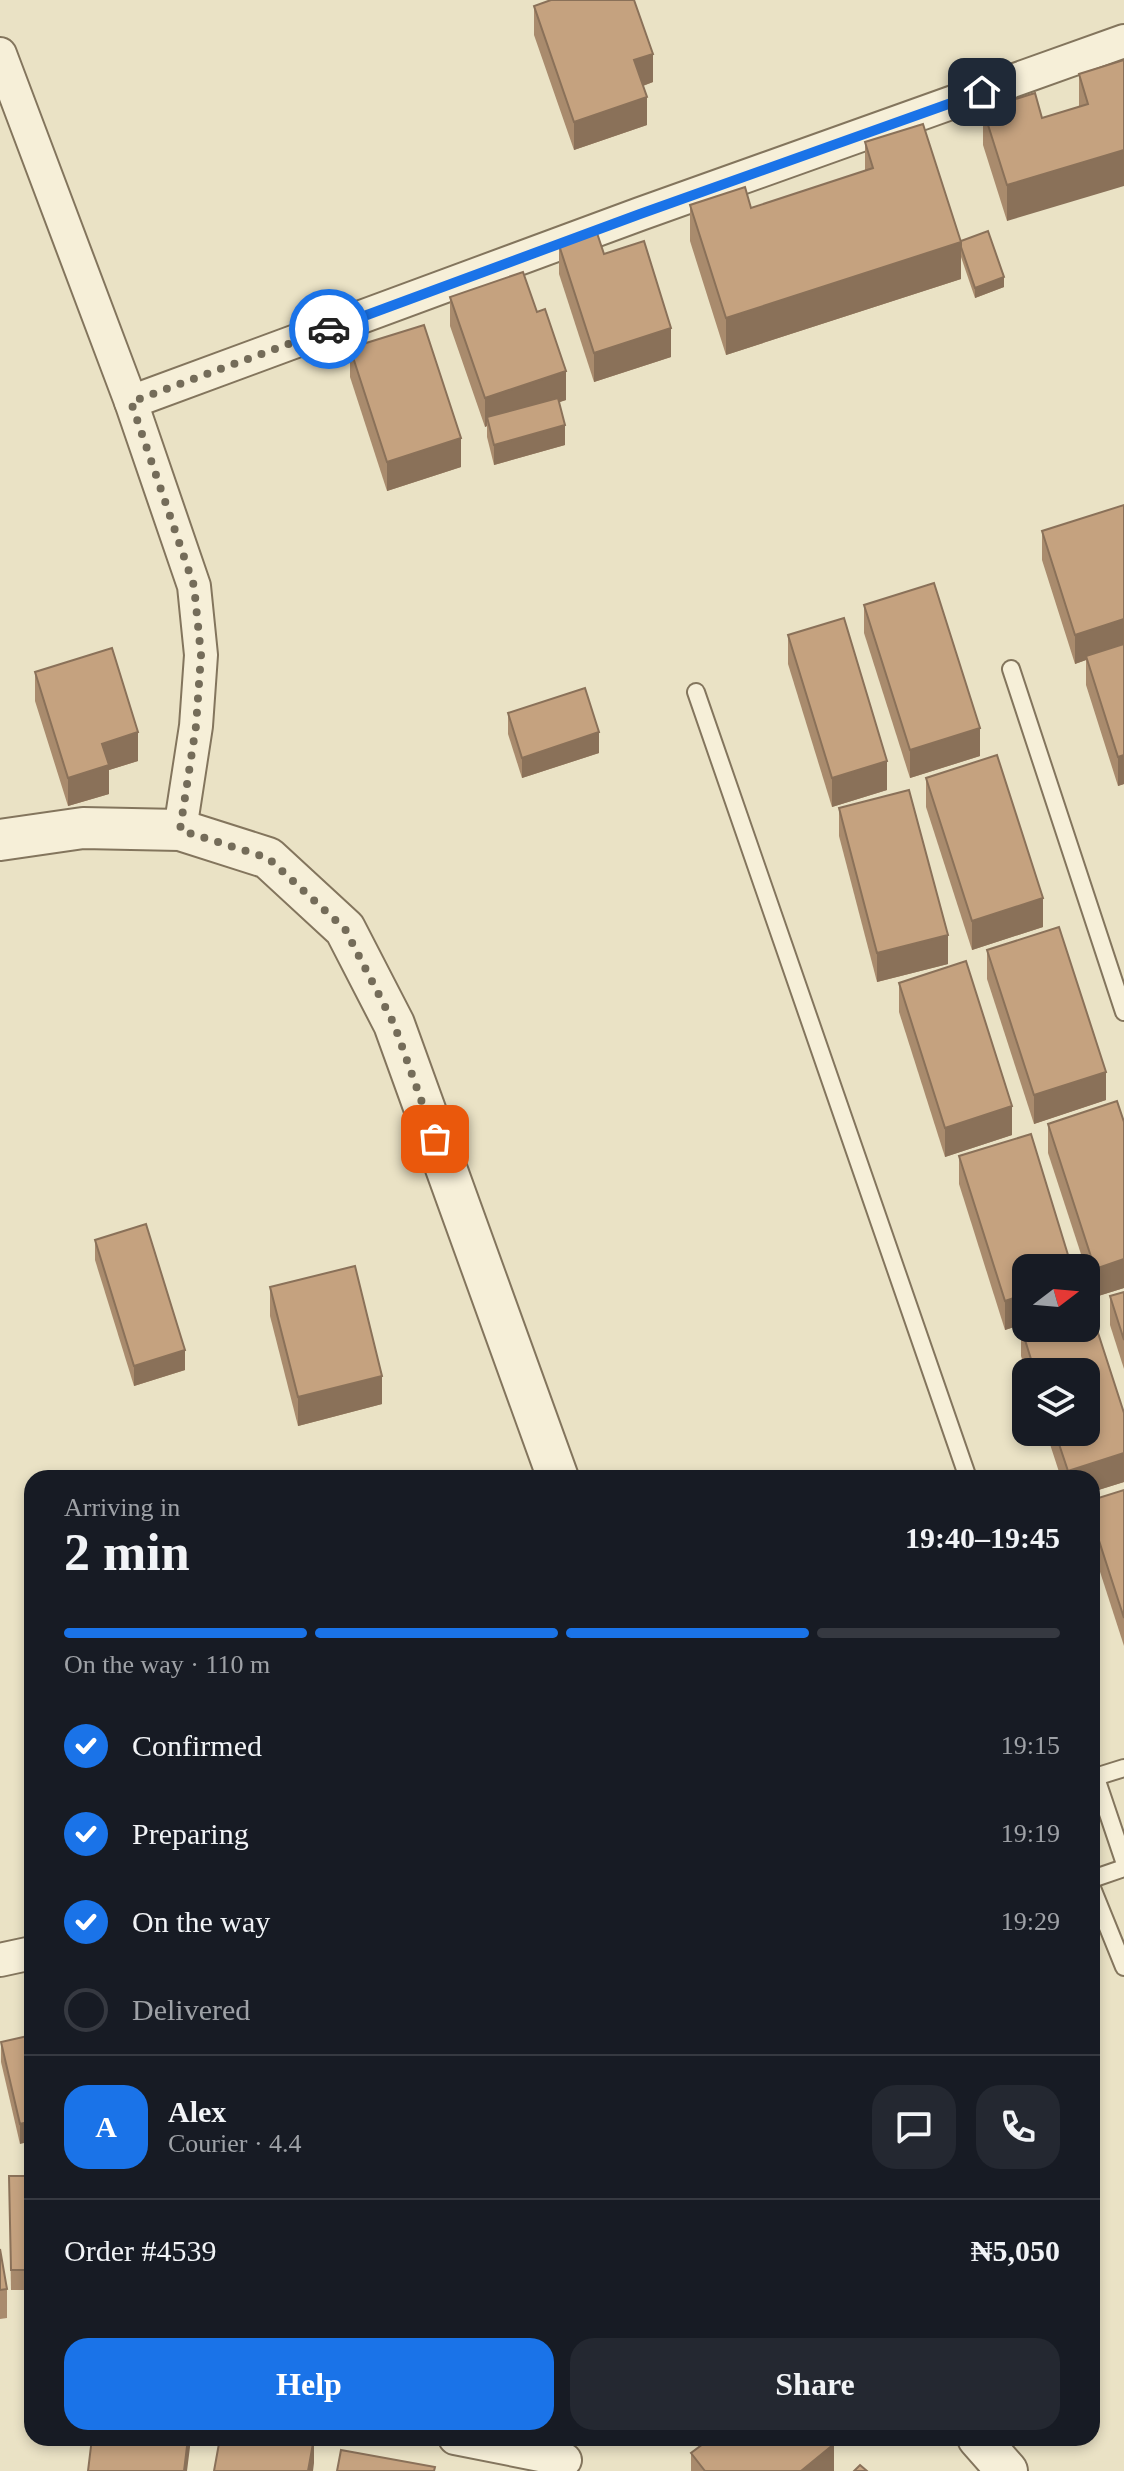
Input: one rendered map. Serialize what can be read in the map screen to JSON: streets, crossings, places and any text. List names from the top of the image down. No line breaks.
{"north":"right","page":{"heading":["2 min","Arriving in","19:40–19:45"],"panel":["Alex","Courier · 4.4","Order #4539","₦5,050"],"bar":"On the way · 110 m","list":[["Confirmed","19:15"],["Preparing","19:19"],["On the way","19:29"],"Delivered"],"round":"A","buttons":["Help","Share"]}}
